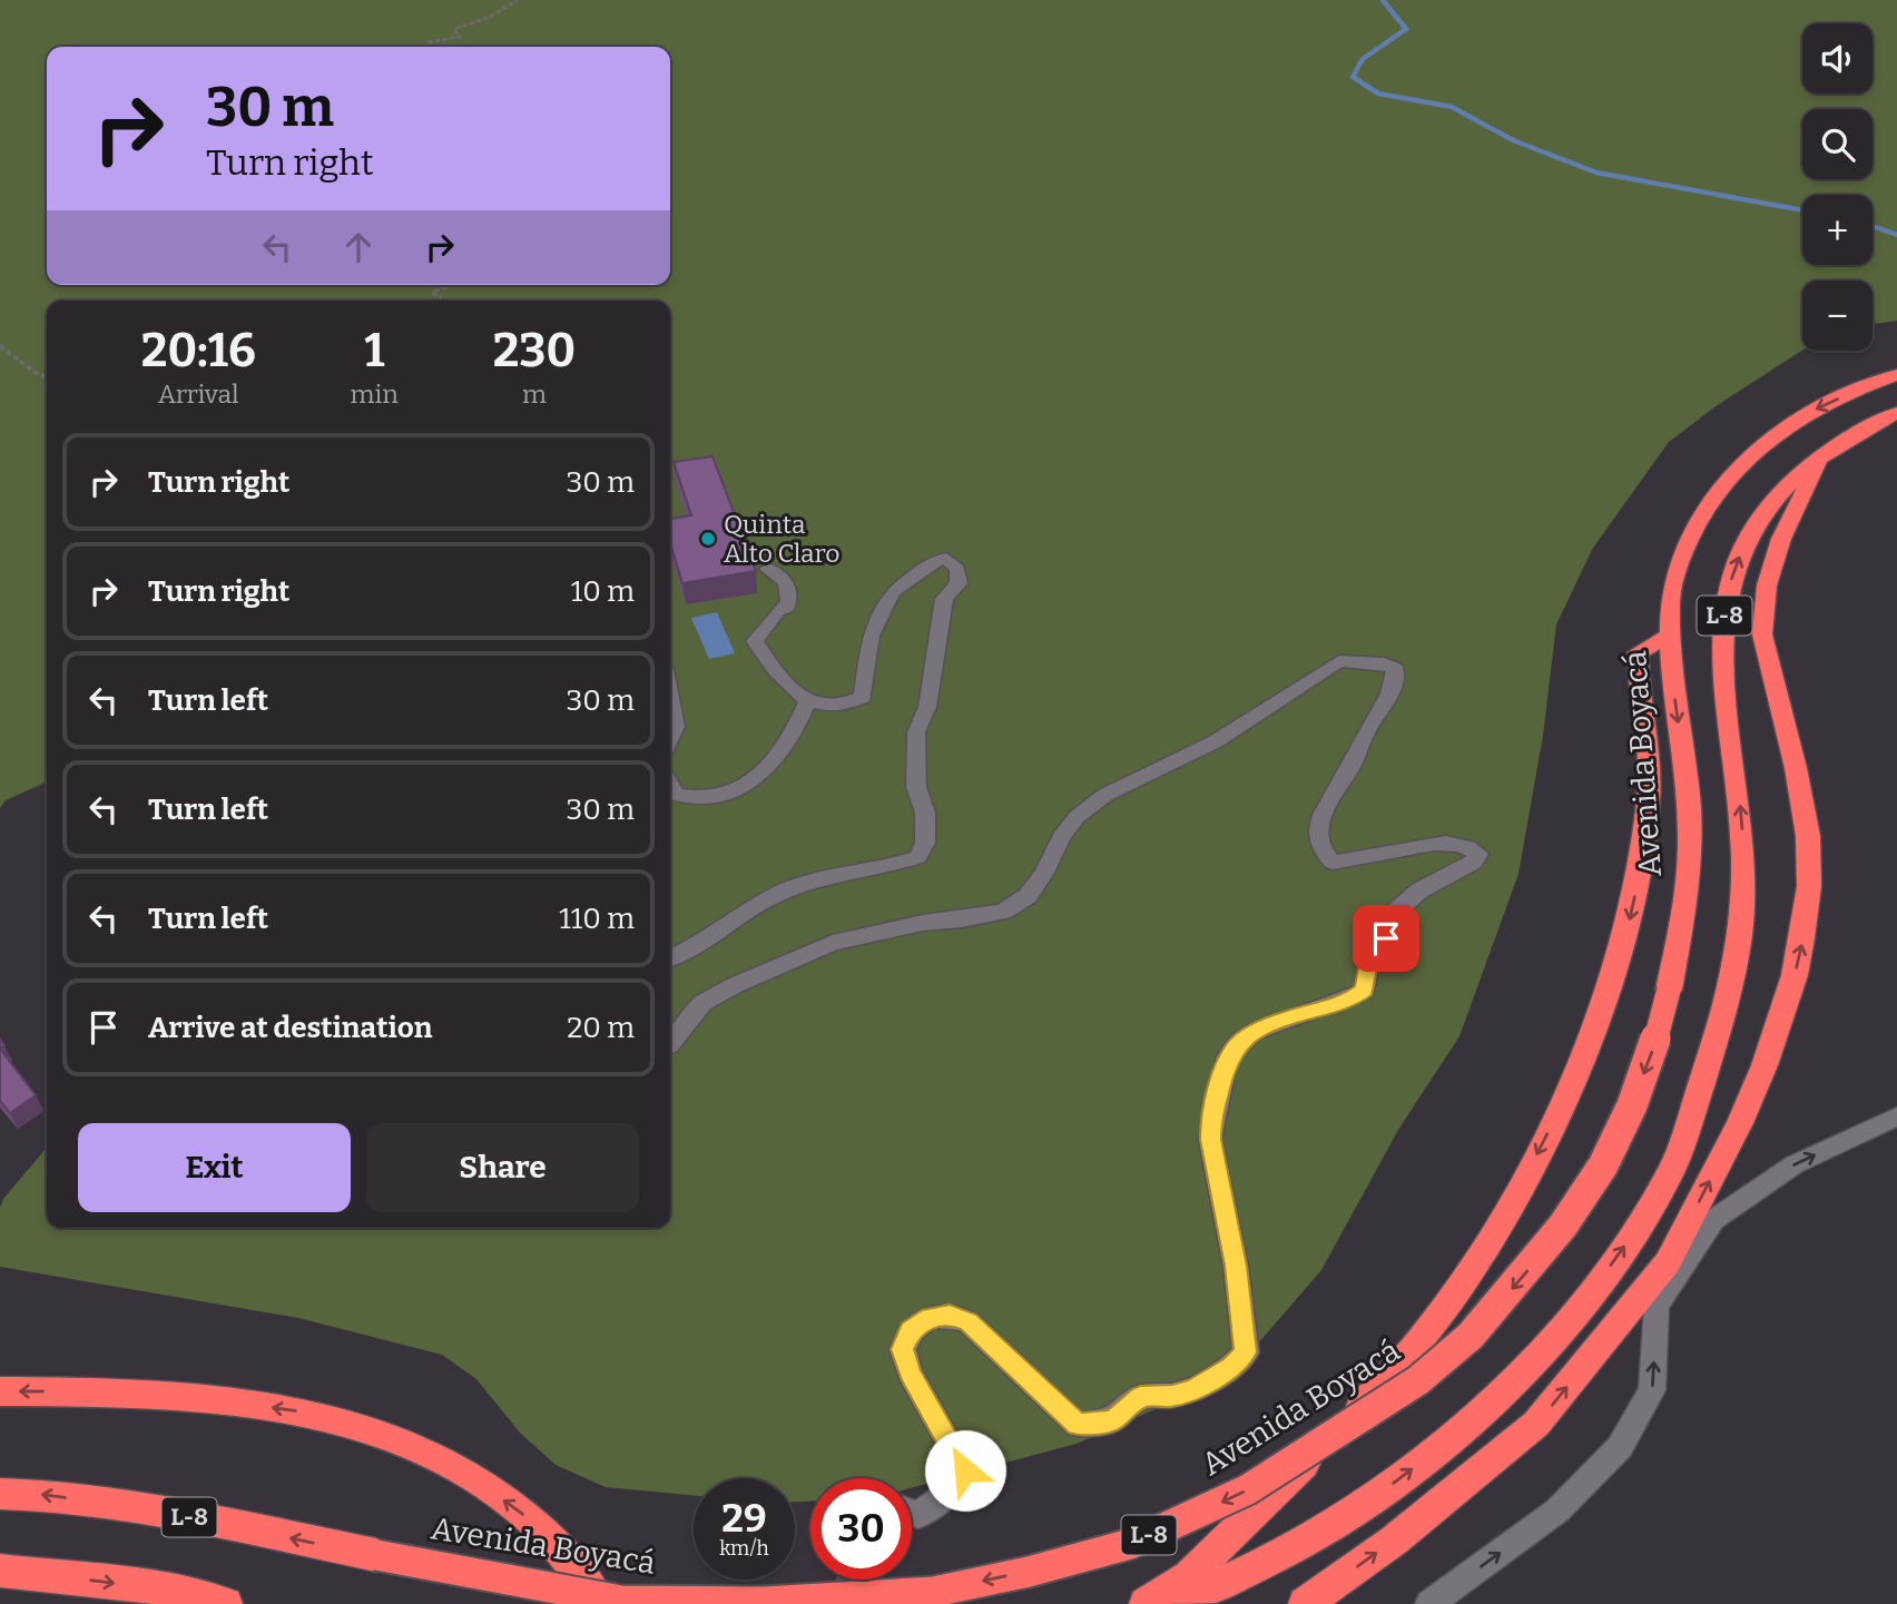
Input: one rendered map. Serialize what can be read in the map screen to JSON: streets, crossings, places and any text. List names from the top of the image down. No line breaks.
{"streets":{"highway":["L-8","Avenida Boyacá"]},"one_way":["Avenida Boyacá"],"places":["Quinta Alto Claro"],"page":{"map_buttons":["+","−"],"turn":["30 m","Turn right"],"eta":["20:16","Arrival","1","min","230","m"],"list":[{"name":"Turn right","value":"30 m"},{"name":"Turn right","value":"10 m"},{"name":"Turn left","value":"30 m"},{"name":"Turn left","value":"30 m"},{"name":"Turn left","value":"110 m"},{"name":"Arrive at destination","value":"20 m"}],"buttons":["Exit","Share"],"speed":"29 km/h","limit":"30"}}
